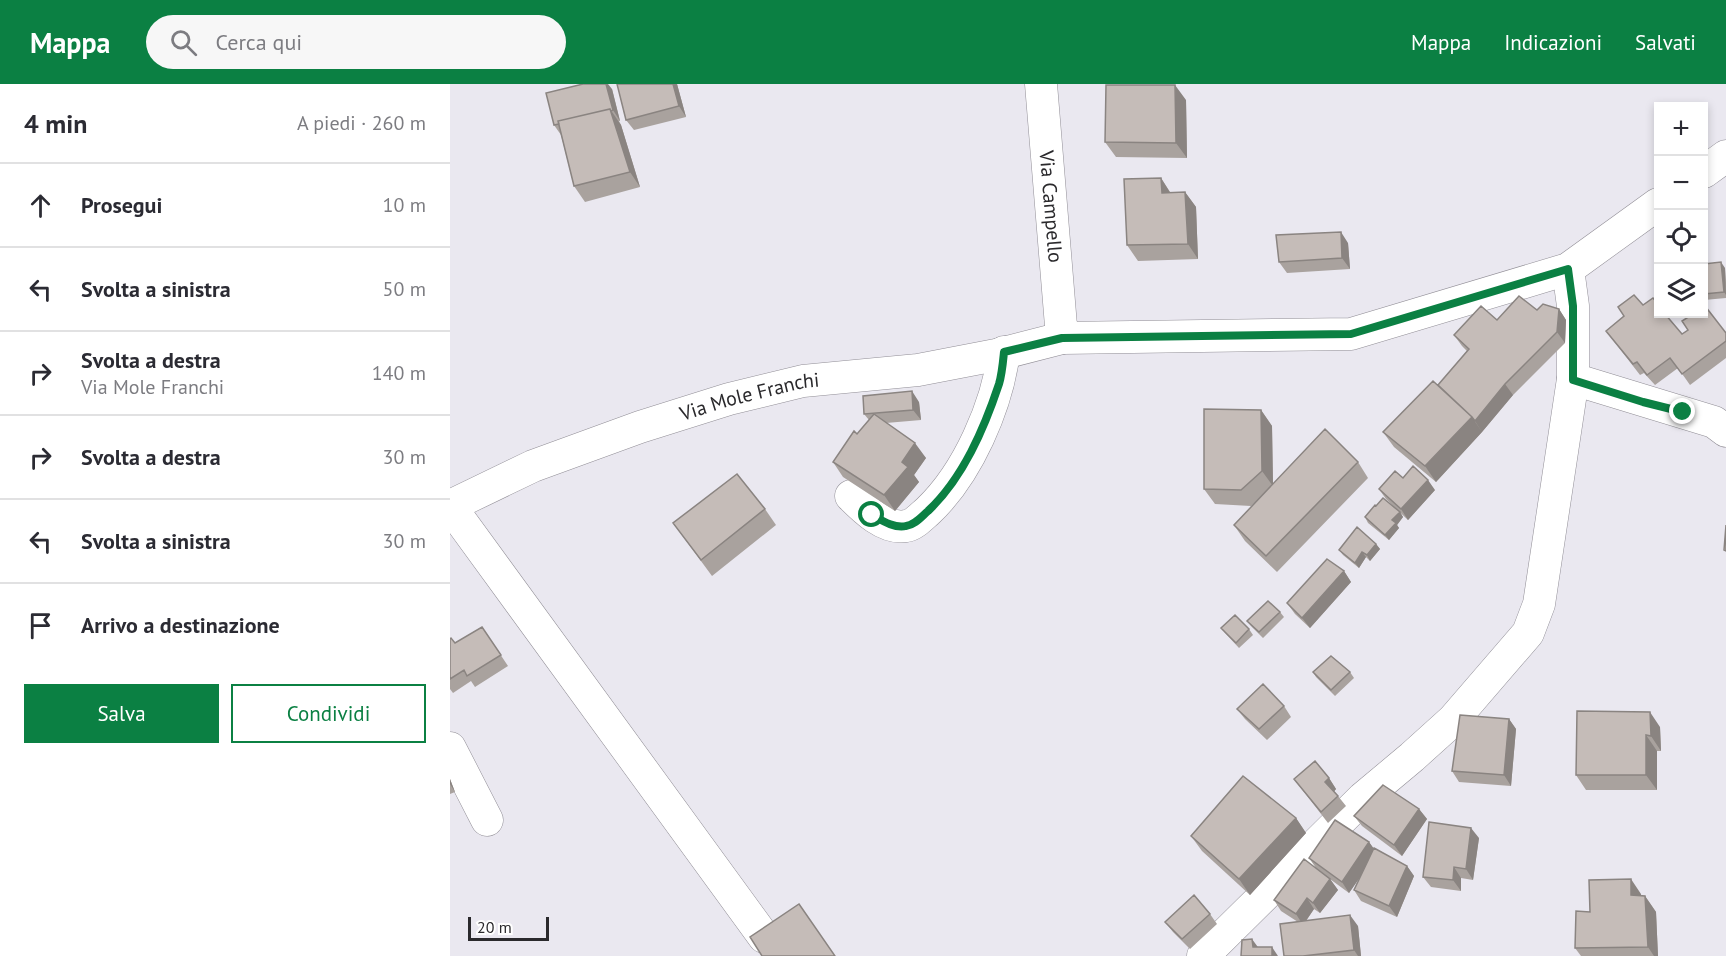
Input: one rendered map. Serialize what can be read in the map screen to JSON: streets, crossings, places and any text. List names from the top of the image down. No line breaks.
{"streets":{"street":["Via Campello","Via Mole Franchi"]},"crossings":[["Via Campello","Via Mole Franchi"]],"scale_bar":"20 m","page":{"header":"Mappa","search":"Cerca qui","nav":["Mappa","Indicazioni","Salvati"],"heading":["4 min","A piedi · 260 m"],"map_buttons":["+","−"],"list":[["Prosegui","10 m"],["Svolta a sinistra","50 m"],["Svolta a destra","Via Mole Franchi","140 m"],["Svolta a destra","30 m"],["Svolta a sinistra","30 m"],"Arrivo a destinazione"],"buttons":["Salva","Condividi"],"scale":"20 m"}}
